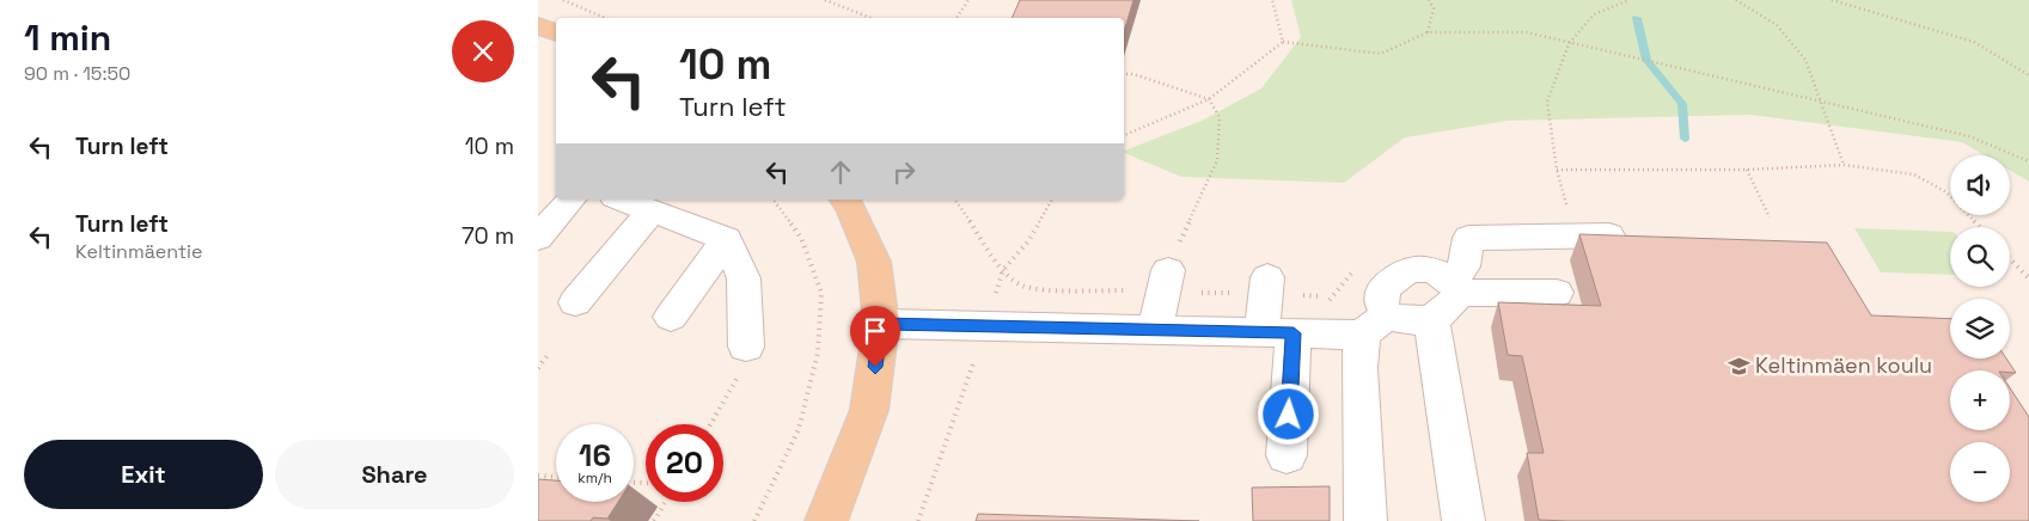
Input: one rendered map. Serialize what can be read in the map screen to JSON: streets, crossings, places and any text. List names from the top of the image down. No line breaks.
{"places":{"school or university":["Keltinmäen koulu"]},"page":{"heading":["1 min","90 m · 15:50"],"turn":["10 m","Turn left"],"list":[{"name":"Turn left","value":"10 m"},{"name":"Turn left","note":"Keltinmäentie","value":"70 m"}],"map_buttons":["+","−"],"speed":"16 km/h","limit":"20","buttons":["Exit","Share"]}}
